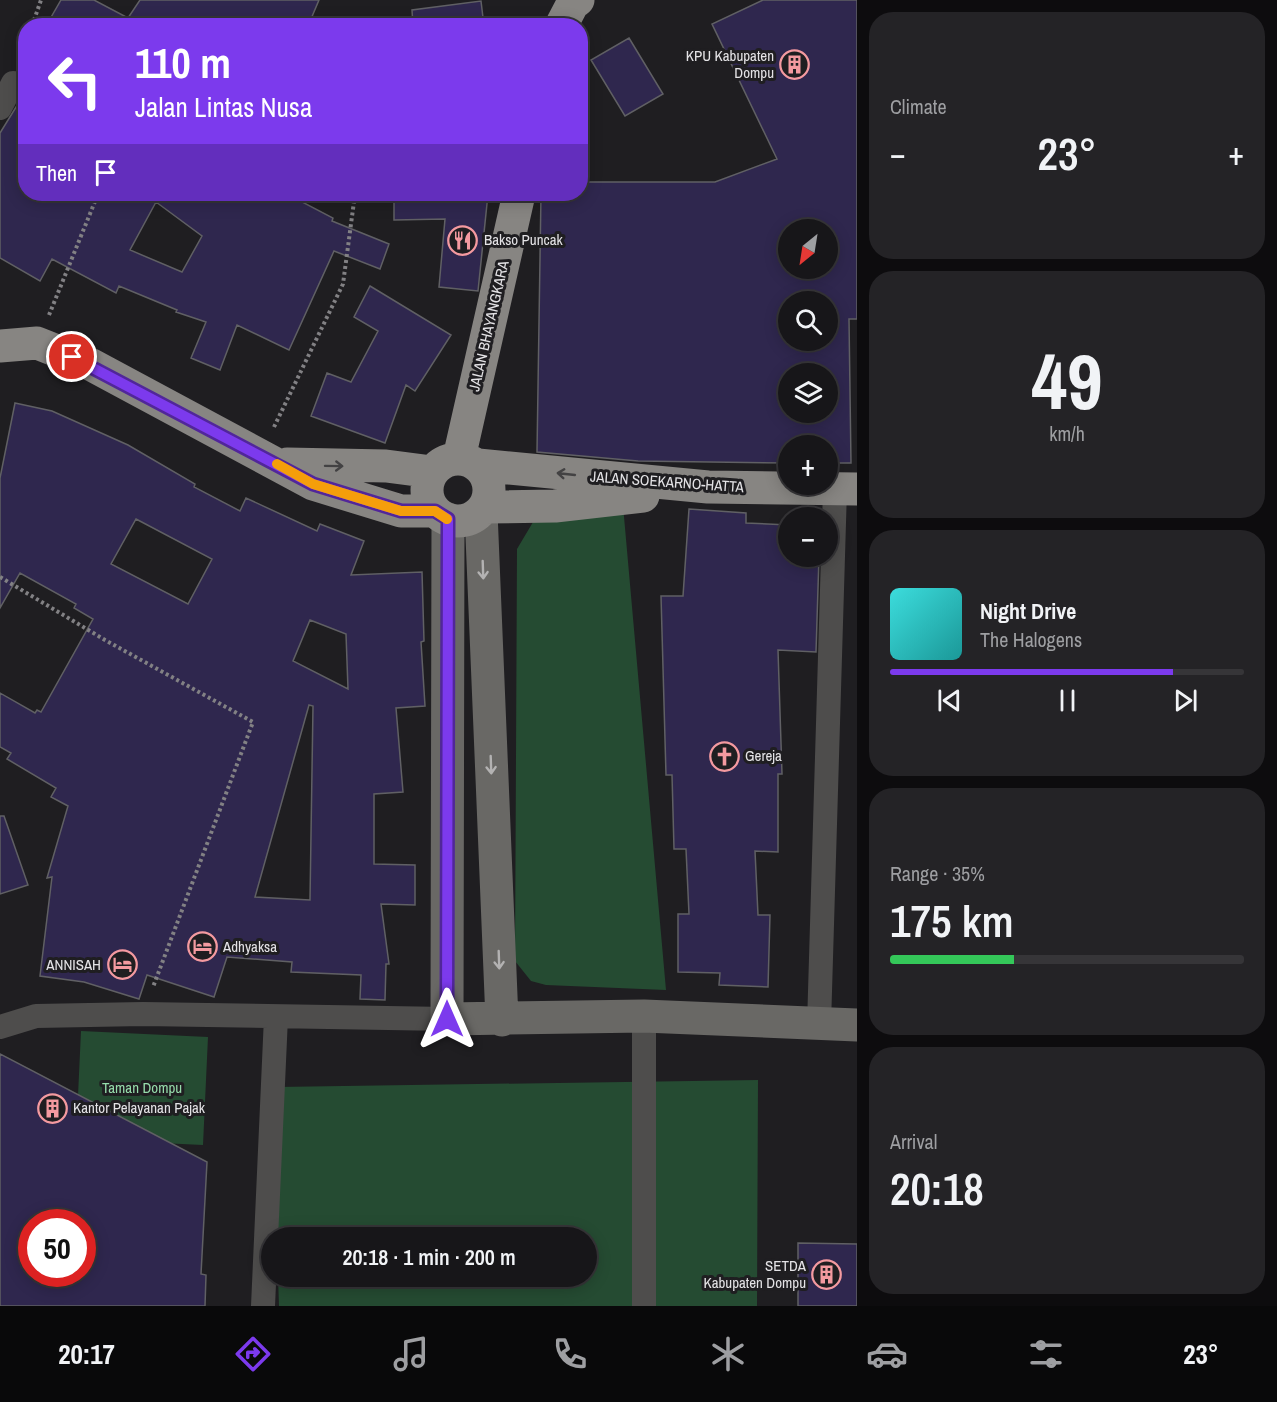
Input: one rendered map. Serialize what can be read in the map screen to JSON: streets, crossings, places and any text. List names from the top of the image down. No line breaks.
{"streets":{"highway":["JALAN BHAYANGKARA","JALAN SOEKARNO-HATTA"]},"crossings":[["JALAN BHAYANGKARA","JALAN SOEKARNO-HATTA"]],"parks":["Taman Dompu"],"places":{"building":["KPU Kabupaten Dompu","Kantor Pelayanan Pajak","SETDA Kabupaten Dompu"],"restaurant":["Bakso Puncak"],"church":["Gereja"],"hotel":["Adhyaksa","ANNISAH"]},"north":"bottom left","page":{"tile":["Climate",["49","km/h"],["Range · 35%","175 km"],["Arrival","20:18"]],"turn":["110 m","Jalan Lintas Nusa"],"heat":["−","23°","+"],"then":"Then","map_buttons":["+","−"],"song":["Night Drive","The Halogens"],"limit":"50","trip":"20:18 · 1 min · 200 m","tabs":["20:17","23°"]}}
